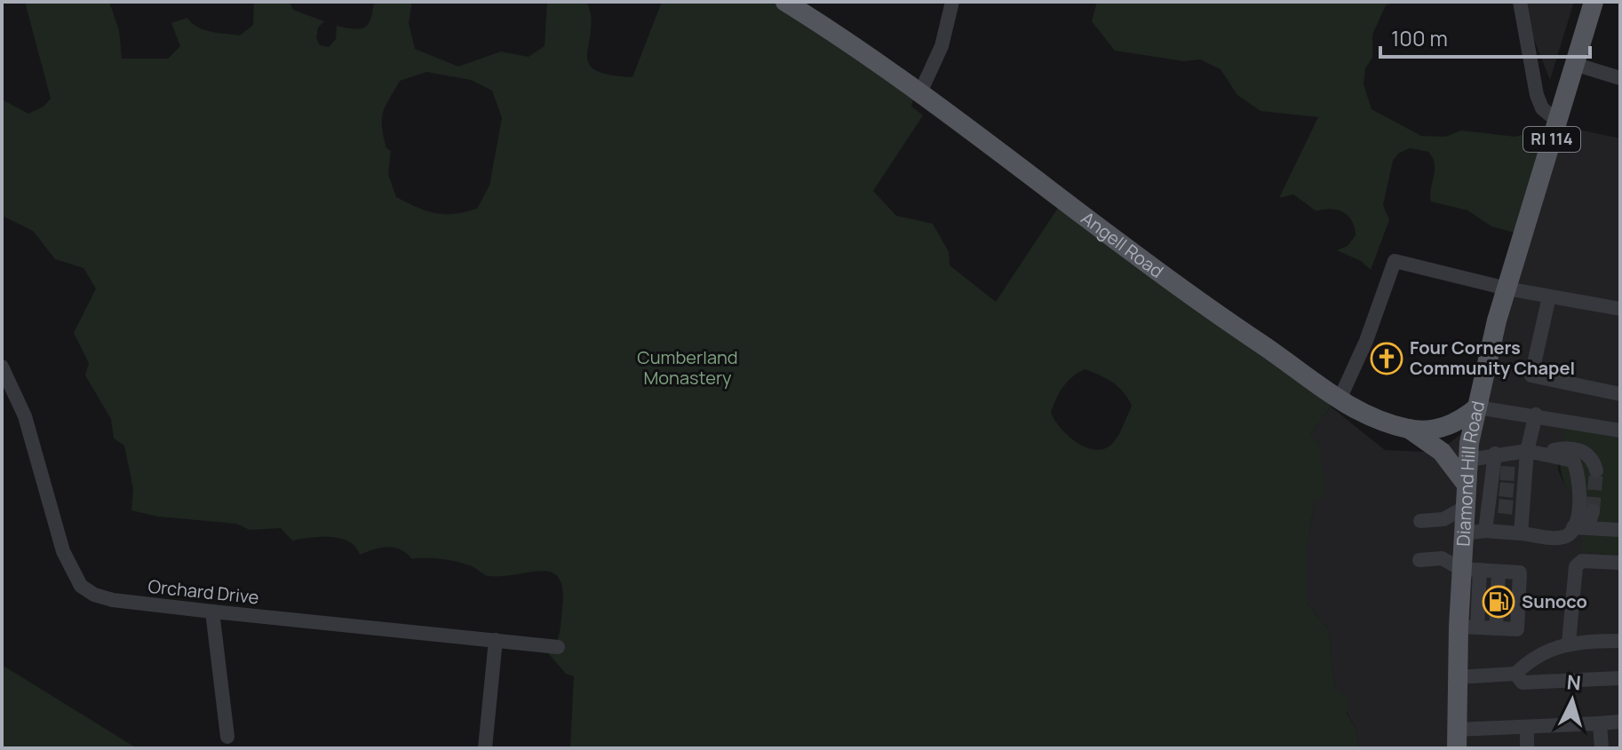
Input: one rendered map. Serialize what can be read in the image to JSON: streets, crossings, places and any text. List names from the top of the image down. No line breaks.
{"streets":{"main road":["RI 114","Angell Road","Diamond Hill Road"],"street":["Orchard Drive"]},"crossings":[["Angell Road","Diamond Hill Road"]],"parks":["Cumberland Monastery"],"places":{"church":["Four Corners Community Chapel"],"fuel station":["Sunoco"]},"scale_bar":"100 m","north":"top"}
